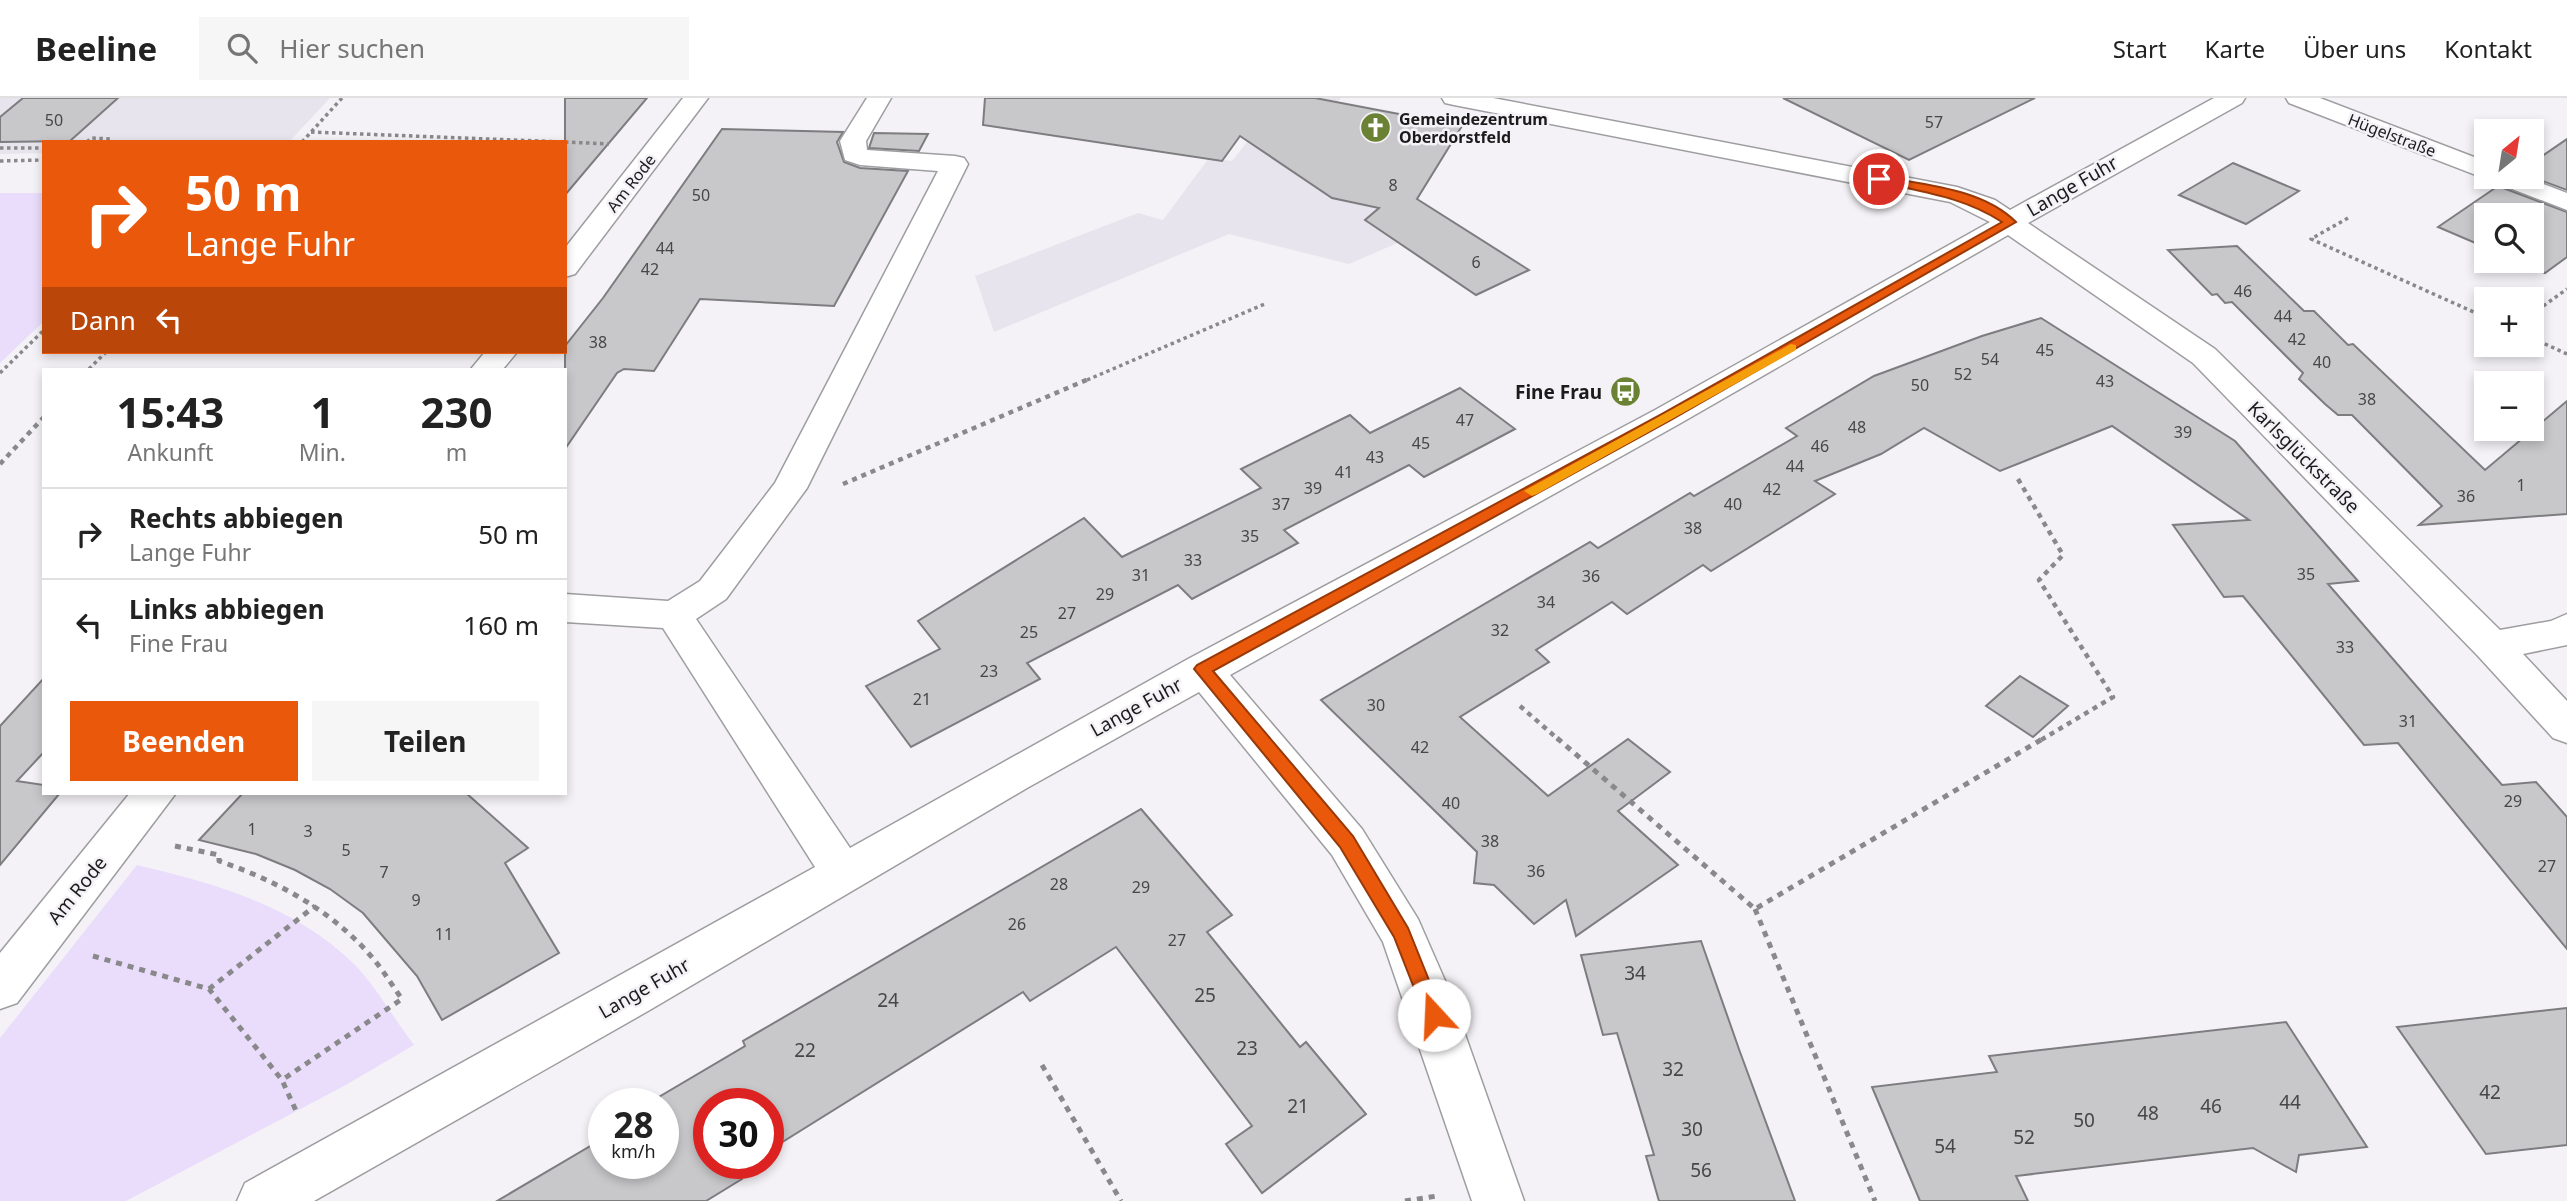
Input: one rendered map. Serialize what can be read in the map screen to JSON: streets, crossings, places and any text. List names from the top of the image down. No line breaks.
{"streets":{"street":["Hügelstraße","Am Rode","Lange Fuhr","Karlsglückstraße"]},"crossings":[["Lange Fuhr","Karlsglückstraße"]],"places":{"church":["Gemeindezentrum Oberdorstfeld"],"bus stop":["Fine Frau"]},"house_numbers":["50","57","8","50","44","6","42","46","44","42","38","45","54","40","52","43","50","38","47","48","39","45","46","43","44","41","1","39","42","36","37","40","38","35","33","35","31","36","29","34","27","32","25","33","23","21","30","31","42","29","40","1","3","38","5","27","36","7","28","29","9","26","11","27","34","25","24","23","22","32","42","44","21","46","48","50","30","52","54","56"],"north":"top right","page":{"header":"Beeline","search":"Hier suchen","nav":["Start","Karte","Über uns","Kontakt"],"map_buttons":["+","−"],"turn":["50 m","Lange Fuhr"],"then":"Dann","eta":["15:43","Ankunft","1","Min.","230","m"],"list":[{"name":"Rechts abbiegen","note":"Lange Fuhr","value":"50 m"},{"name":"Links abbiegen","note":"Fine Frau","value":"160 m"}],"buttons":["Beenden","Teilen"],"speed":"28 km/h","limit":"30"}}
